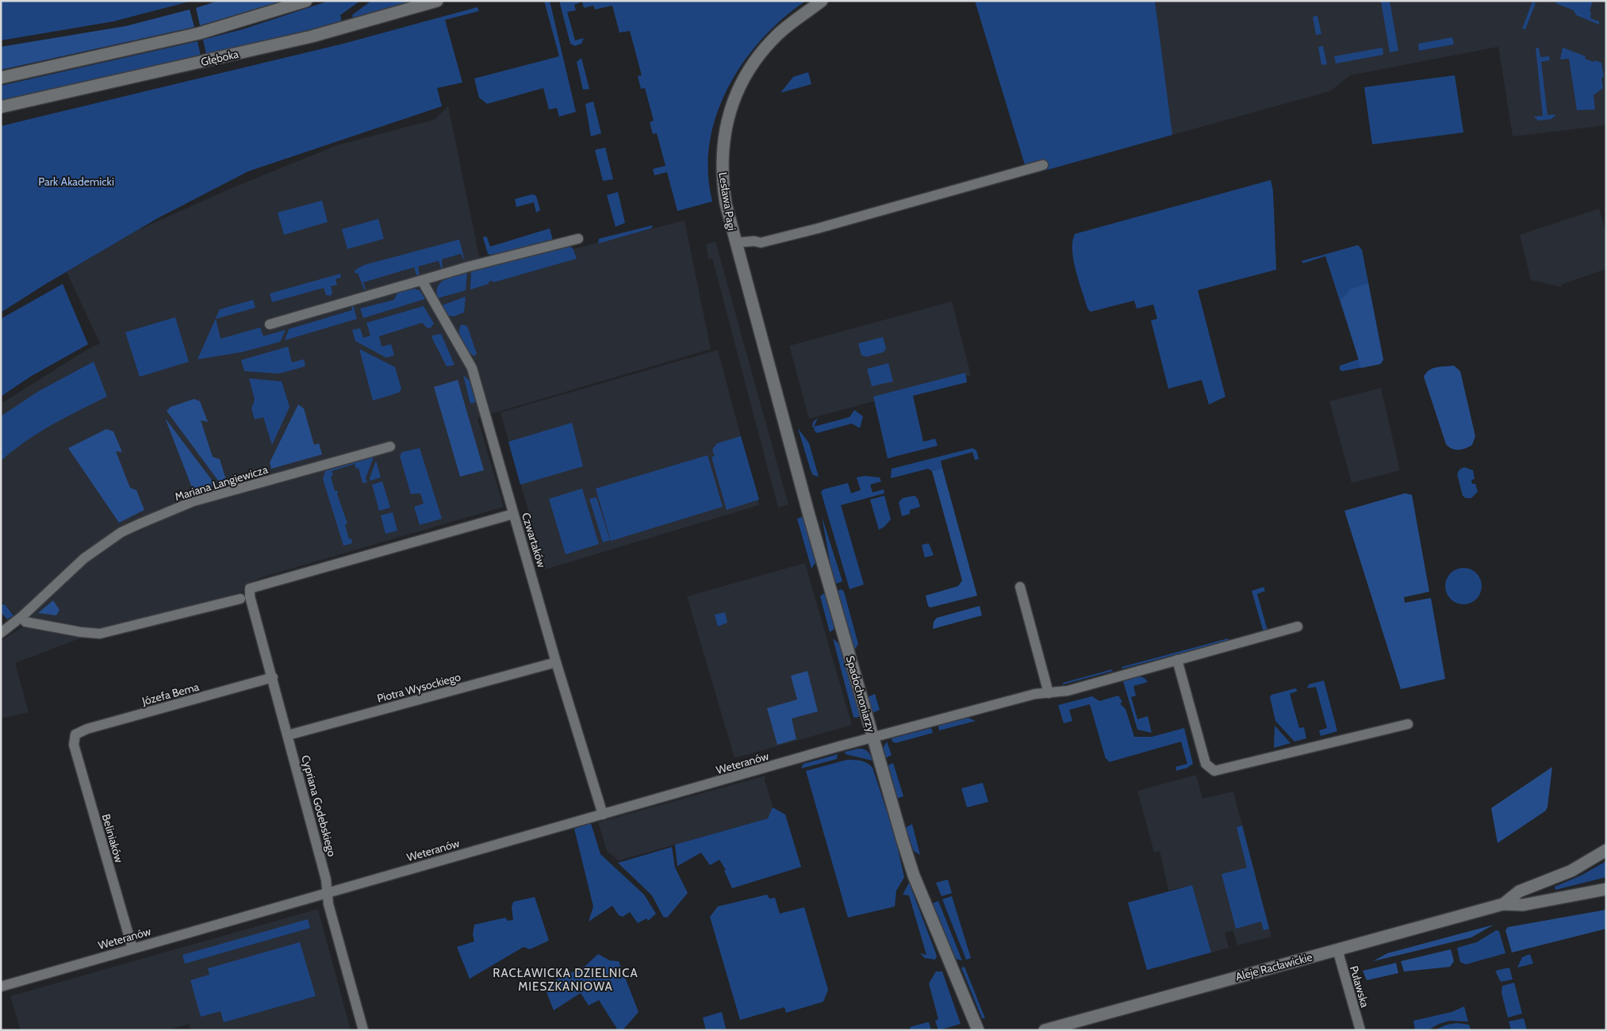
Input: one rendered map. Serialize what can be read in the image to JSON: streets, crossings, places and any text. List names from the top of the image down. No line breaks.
{"streets":{"street":["Głęboka","Lesława Pagi","Mariana Langiewicza","Czwartaków","Piotra Wysockiego","Józefa Bema","Spadochroniarzy","Weteranów","Cypriana Godebskiego","Beliniaków","Aleje Racławickie","Puławska"]},"crossings":[["Lesława Pagi","Spadochroniarzy"],["Czwartaków","Piotra Wysockiego"],["Czwartaków","Weteranów"],["Czwartaków","Cypriana Godebskiego"],["Piotra Wysockiego","Cypriana Godebskiego"],["Józefa Bema","Cypriana Godebskiego"],["Józefa Bema","Beliniaków"],["Spadochroniarzy","Weteranów"],["Weteranów","Cypriana Godebskiego"],["Weteranów","Beliniaków"],["Aleje Racławickie","Puławska"]],"districts":["RACŁAWICKA DZIELNICA MIESZKANIOWA"],"parks":["Park Akademicki"]}
